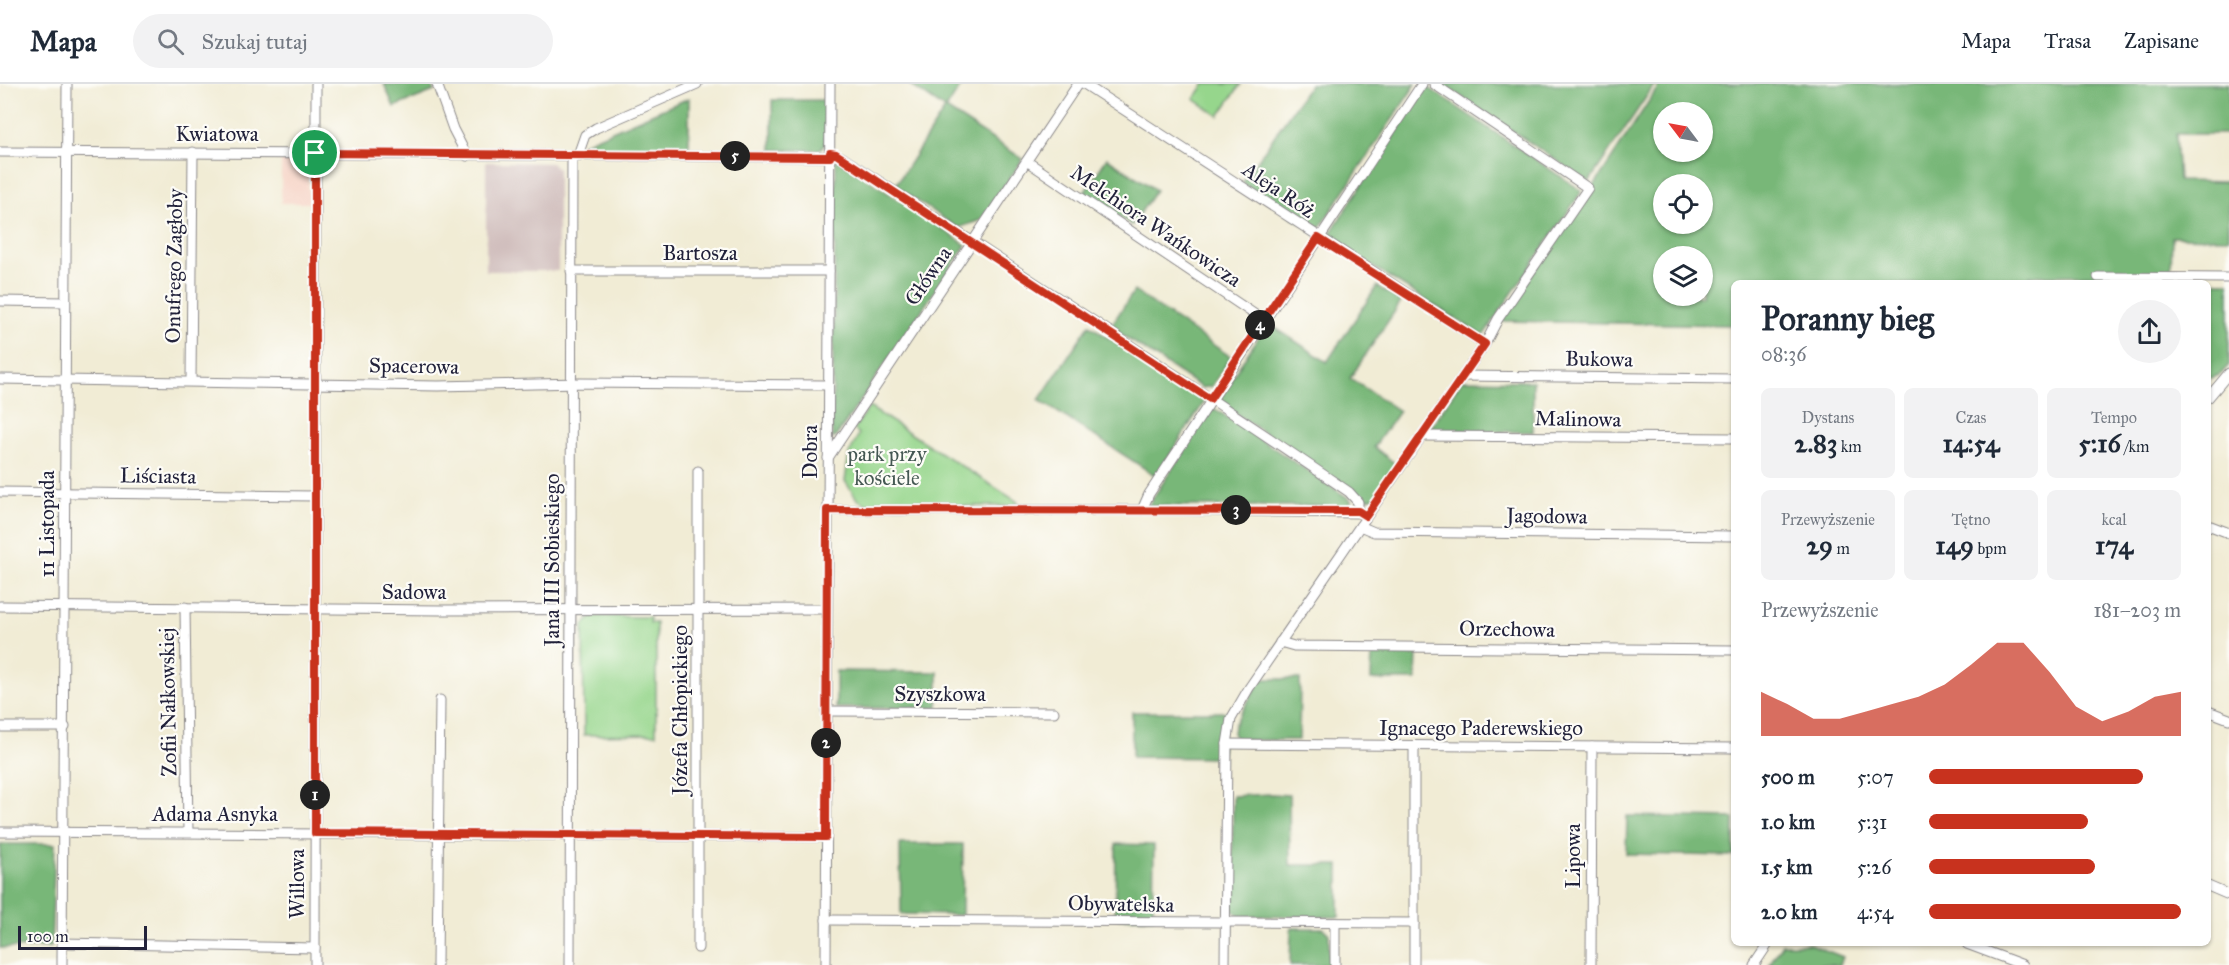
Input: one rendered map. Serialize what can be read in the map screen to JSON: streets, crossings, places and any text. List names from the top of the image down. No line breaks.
{"streets":{"street":["Kwiatowa","Aleja Róż","Melchiora Wańkowicza","Bartosza","Onufrego Zagłoby","Główna","Bukowa","Spacerowa","Malinowa","Dobra","Liściasta","Jagodowa","11 Listopada","Jana III Sobieskiego","Sadowa","Orzechowa","Szyszkowa","Zofii Nałkowskiej","Józefa Chłopickiego","Ignacego Paderewskiego","Adama Asnyka","Lipowa","Willowa","Obywatelska"]},"crossings":[["Kwiatowa","Onufrego Zagłoby"],["Kwiatowa","Dobra"],["Kwiatowa","11 Listopada"],["Kwiatowa","Jana III Sobieskiego"],["Kwiatowa","Willowa"],["Melchiora Wańkowicza","Główna"],["Bartosza","Dobra"],["Bartosza","Jana III Sobieskiego"],["Onufrego Zagłoby","Spacerowa"],["Główna","Dobra"],["Spacerowa","Dobra"],["Spacerowa","11 Listopada"],["Spacerowa","Jana III Sobieskiego"],["Spacerowa","Willowa"],["Dobra","Sadowa"],["Dobra","Szyszkowa"],["Dobra","Adama Asnyka"],["Dobra","Obywatelska"],["Liściasta","11 Listopada"],["Liściasta","Willowa"],["11 Listopada","Sadowa"],["11 Listopada","Adama Asnyka"],["Jana III Sobieskiego","Sadowa"],["Jana III Sobieskiego","Adama Asnyka"],["Sadowa","Zofii Nałkowskiej"],["Sadowa","Józefa Chłopickiego"],["Sadowa","Willowa"],["Zofii Nałkowskiej","Adama Asnyka"],["Józefa Chłopickiego","Adama Asnyka"],["Ignacego Paderewskiego","Lipowa"],["Adama Asnyka","Willowa"]],"parks":["park przy kościele"],"scale_bar":"100 m","north":"top left","page":{"header":"Mapa","search":"Szukaj tutaj","nav":["Mapa","Trasa","Zapisane"],"pins":["5","4","3","2","1"],"heading":["Poranny bieg","08:36"],"stats":[["Dystans","2.83 km"],["Czas","14:54"],["Tempo","5:16 /km"],["Przewyższenie","29 m"],["Tętno","149 bpm"],["kcal","174"]],"chart":["Przewyższenie","181–203 m"],"list":[{"name":"500 m","note":"5:07"},{"name":"1.0 km","note":"5:31"},{"name":"1.5 km","note":"5:26"},{"name":"2.0 km","note":"4:54"}],"scale":"100 m"}}
